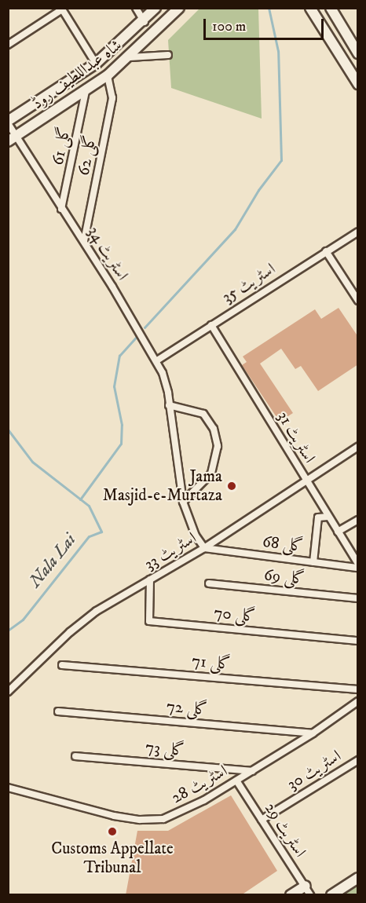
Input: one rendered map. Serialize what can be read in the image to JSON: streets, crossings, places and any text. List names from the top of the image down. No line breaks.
{"streets":{"street":["شاہ عبداللطیف روڈ","گلی 61","گلی 62","اسٹریٹ 34","اسٹریٹ 35","اسٹریٹ 31","گلی 68","اسٹریٹ 33","گلی 69","گلی 70","گلی 71","گلی 72","گلی 73","اسٹریٹ 30","اسٹریٹ 28","اسٹریٹ 29"]},"crossings":[["شاہ عبداللطیف روڈ","گلی 61"],["شاہ عبداللطیف روڈ","گلی 62"],["شاہ عبداللطیف روڈ","اسٹریٹ 34"],["گلی 61","اسٹریٹ 34"],["گلی 62","اسٹریٹ 34"],["اسٹریٹ 34","اسٹریٹ 35"],["اسٹریٹ 34","گلی 68"],["اسٹریٹ 34","اسٹریٹ 33"],["اسٹریٹ 35","اسٹریٹ 31"],["اسٹریٹ 31","اسٹریٹ 33"],["گلی 68","اسٹریٹ 33"],["اسٹریٹ 33","گلی 70"],["گلی 72","اسٹریٹ 28"],["گلی 73","اسٹریٹ 28"],["اسٹریٹ 30","اسٹریٹ 29"],["اسٹریٹ 28","اسٹریٹ 29"]],"water":["Nala Lai"],"places":["Jama Masjid-e-Murtaza","Customs Appellate Tribunal"],"scale_bar":"100 m"}
